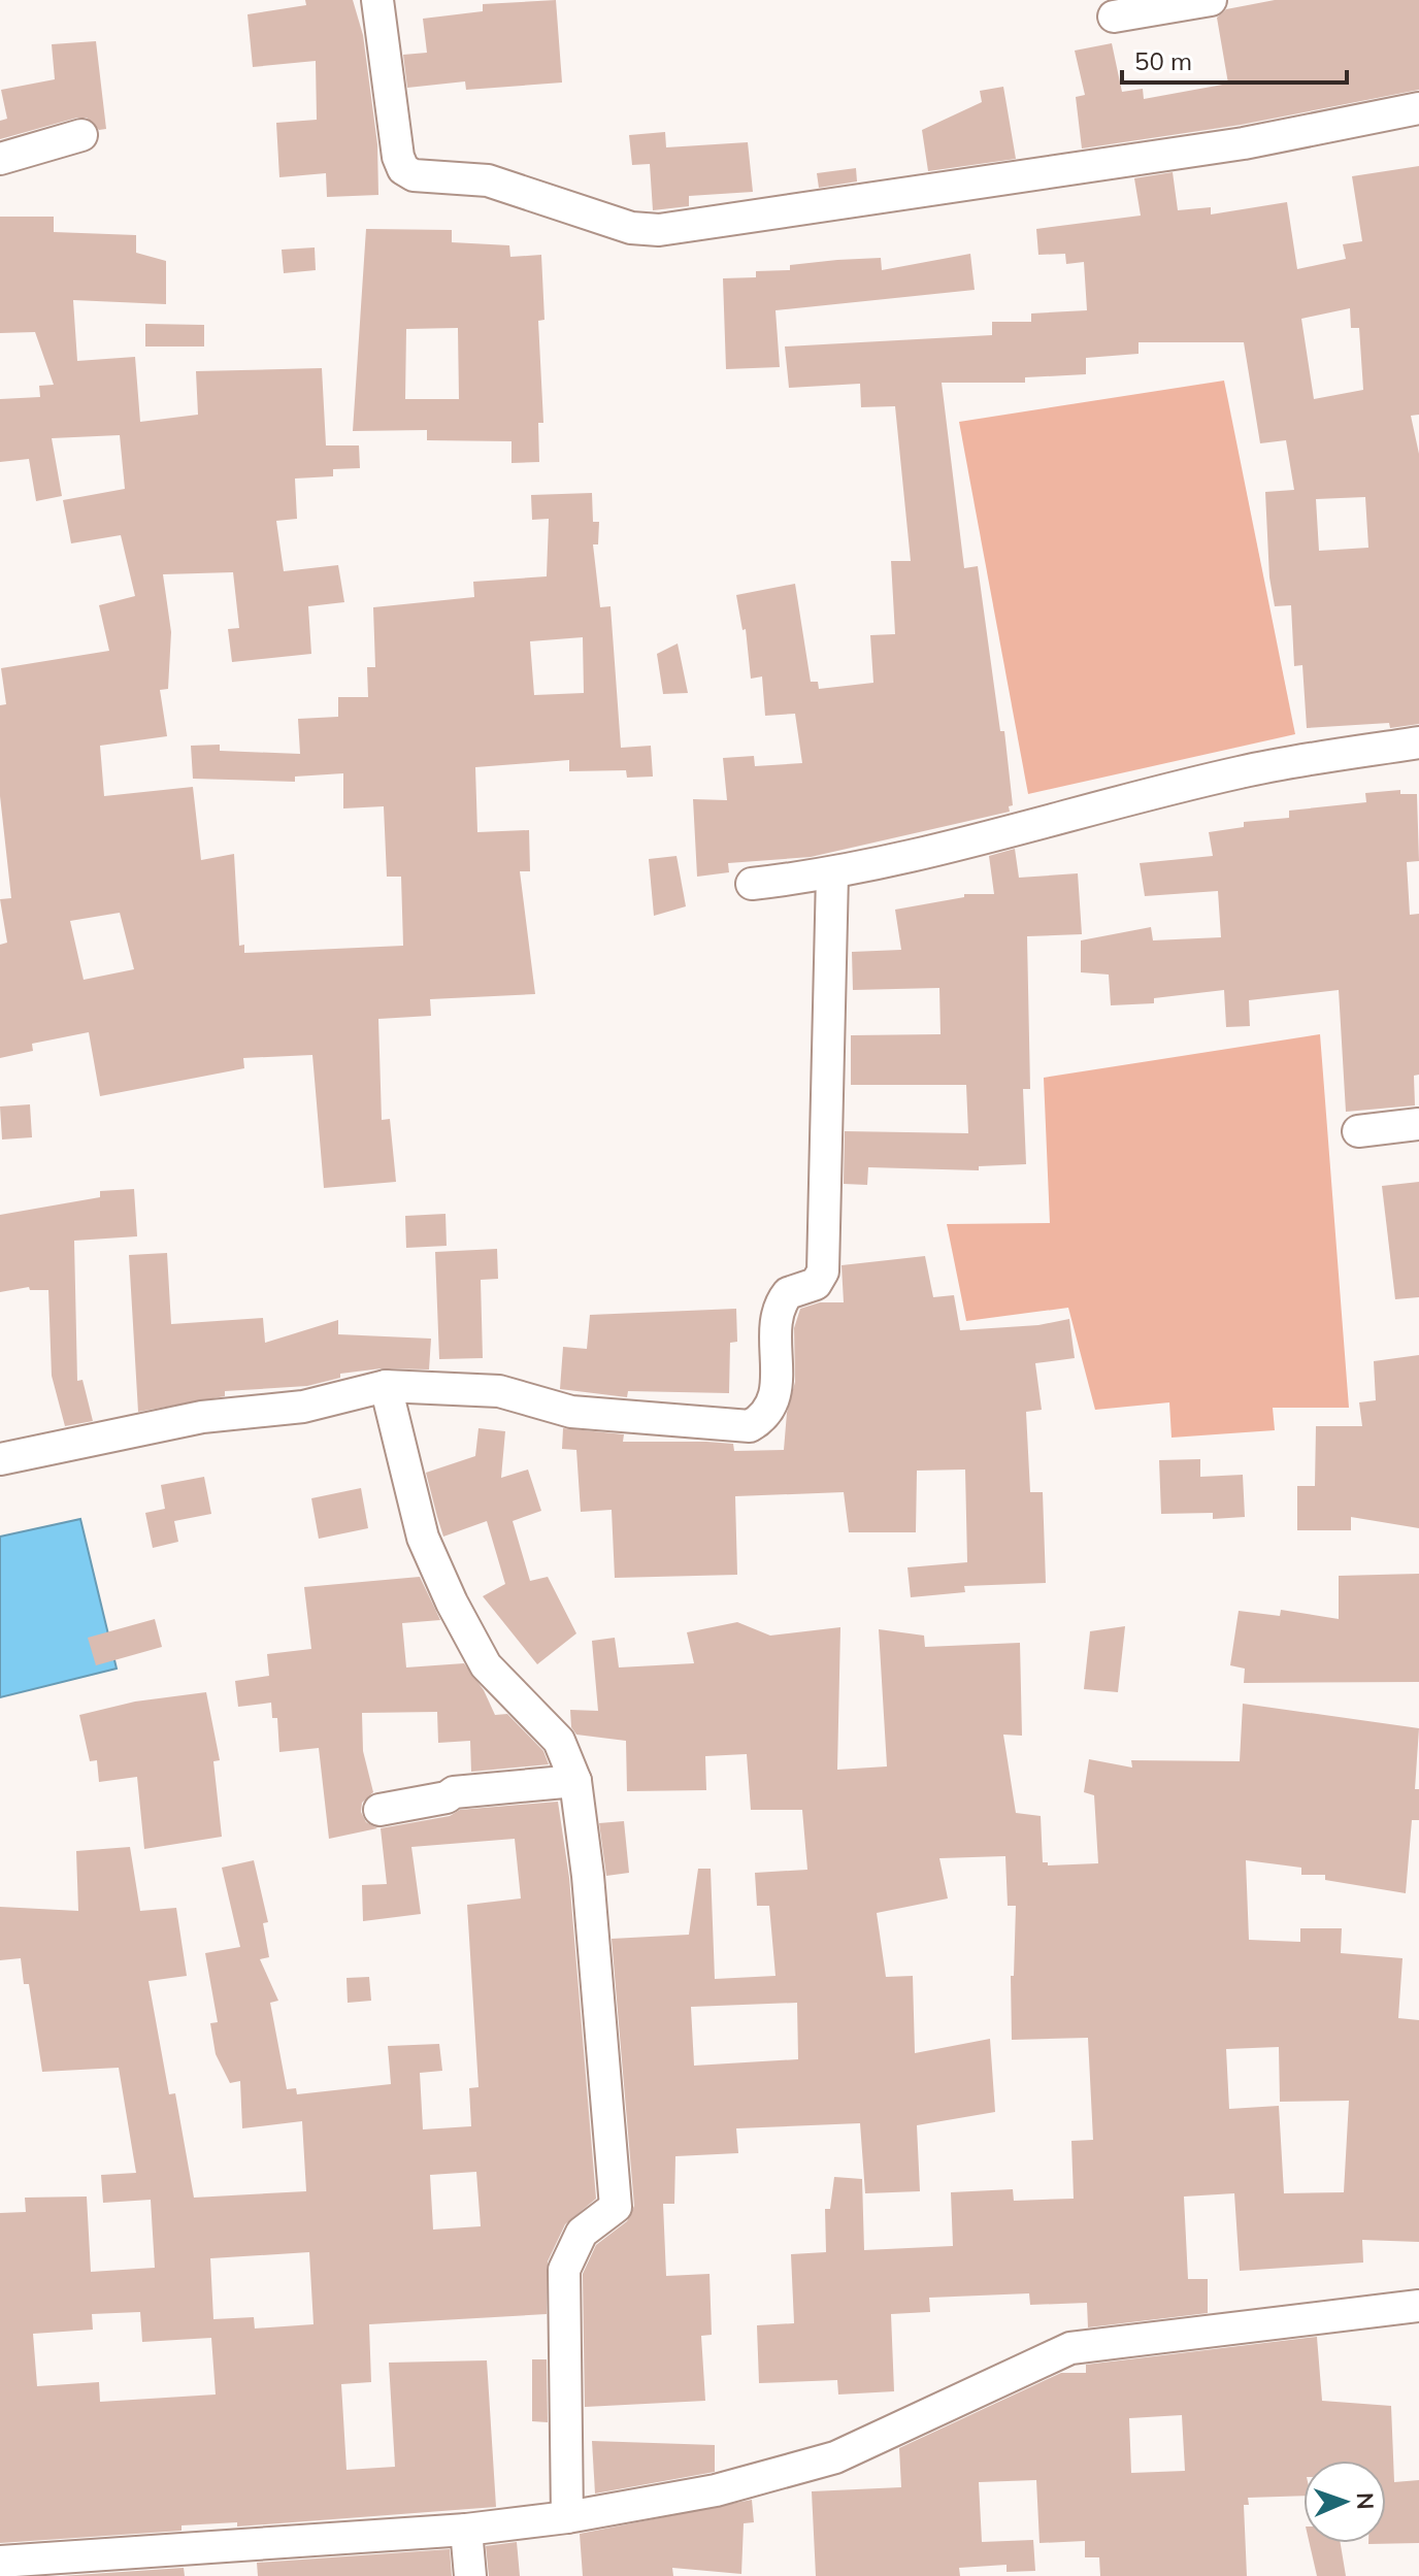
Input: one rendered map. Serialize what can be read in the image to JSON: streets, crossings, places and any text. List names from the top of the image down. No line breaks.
{"scale_bar":"50 m","north":"right"}
